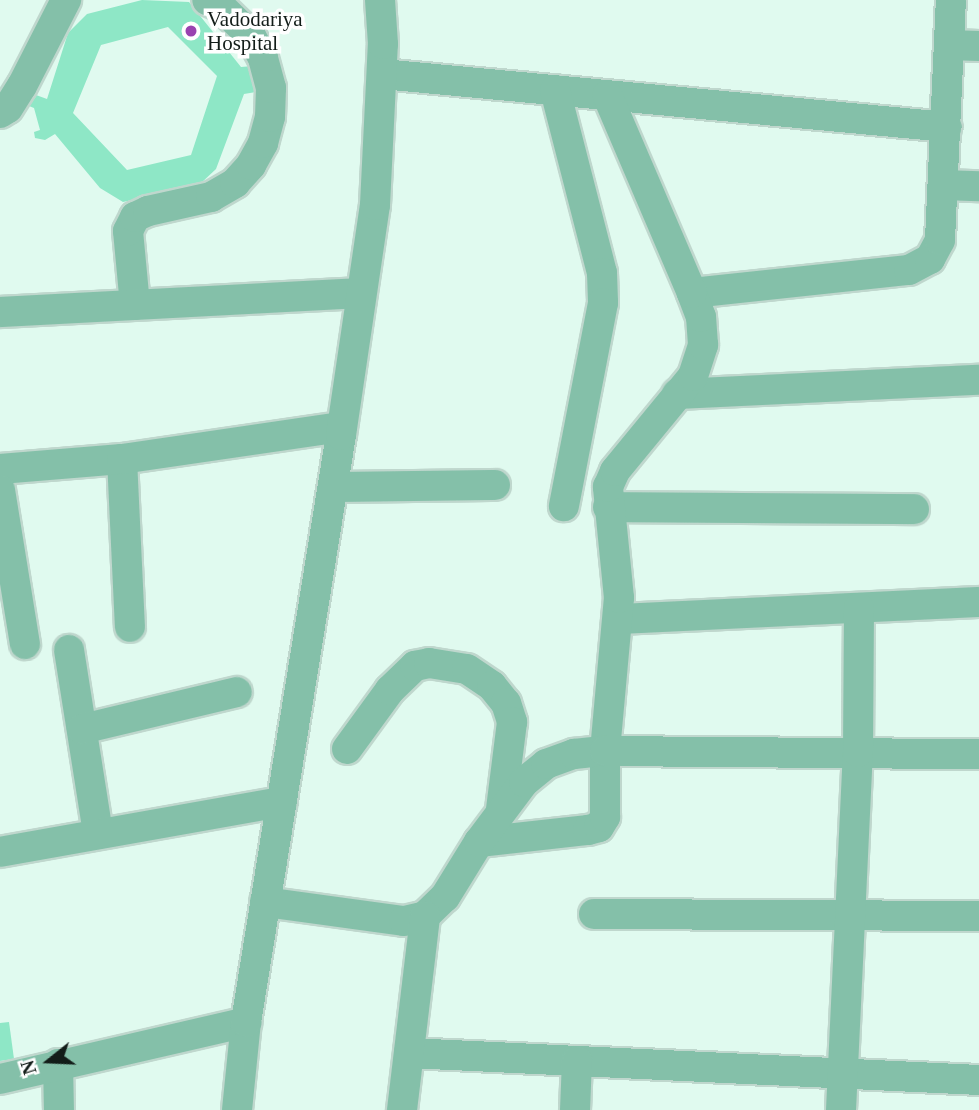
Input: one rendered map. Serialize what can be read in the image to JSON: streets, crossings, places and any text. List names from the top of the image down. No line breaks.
{"places":["Vadodariya Hospital"],"north":"left"}
